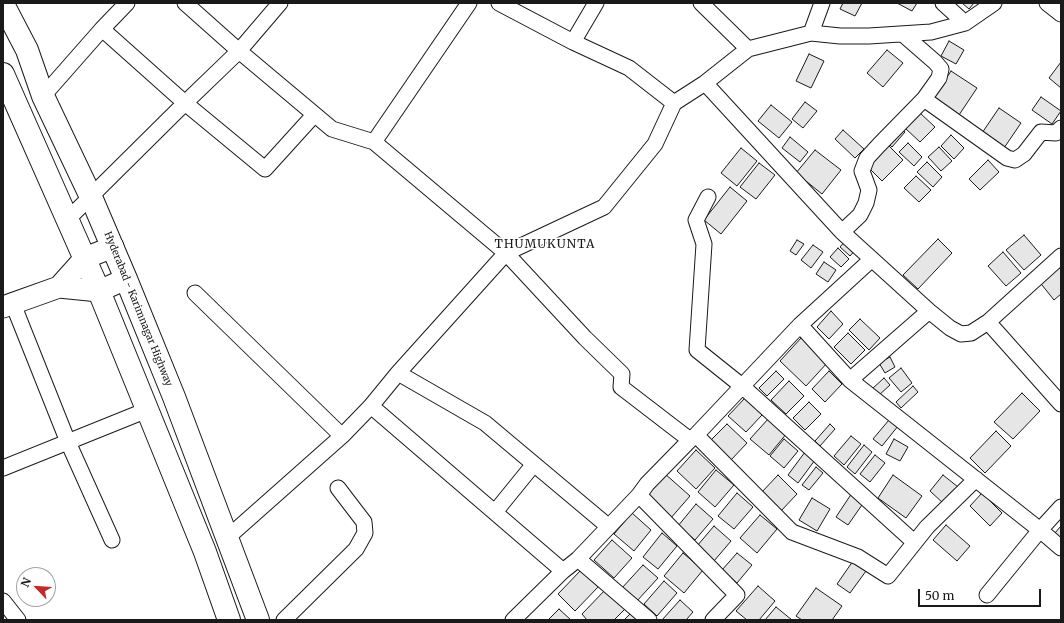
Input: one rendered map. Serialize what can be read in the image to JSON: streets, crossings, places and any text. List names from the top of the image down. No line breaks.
{"streets":{"main road":["Hyderabad - Karimnagar Highway"]},"districts":["THUMUKUNTA"],"scale_bar":"50 m","north":"top left"}
